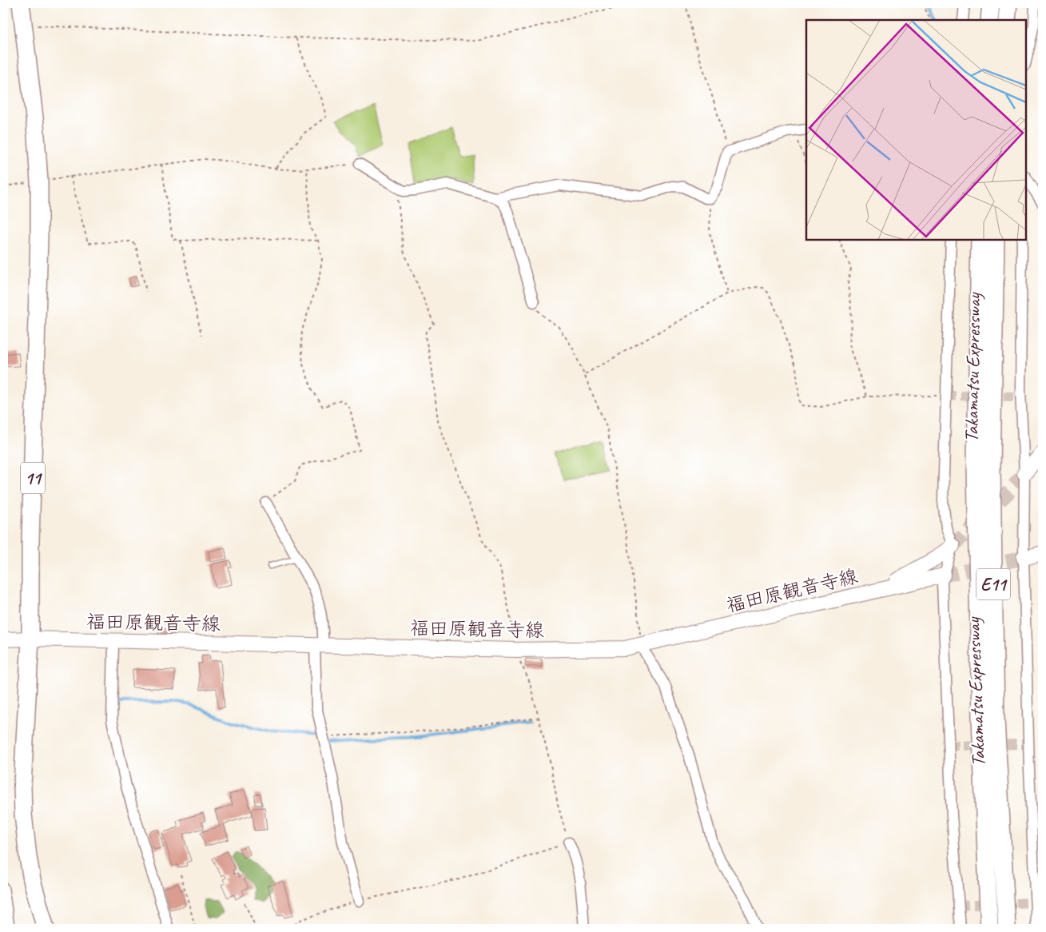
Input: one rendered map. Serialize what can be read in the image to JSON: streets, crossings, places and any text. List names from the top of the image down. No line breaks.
{"streets":{"highway":["Takamatsu Expressway","11","E11"],"main road":["福田原観音寺線"]},"crossings":[["11","福田原観音寺線"]]}
